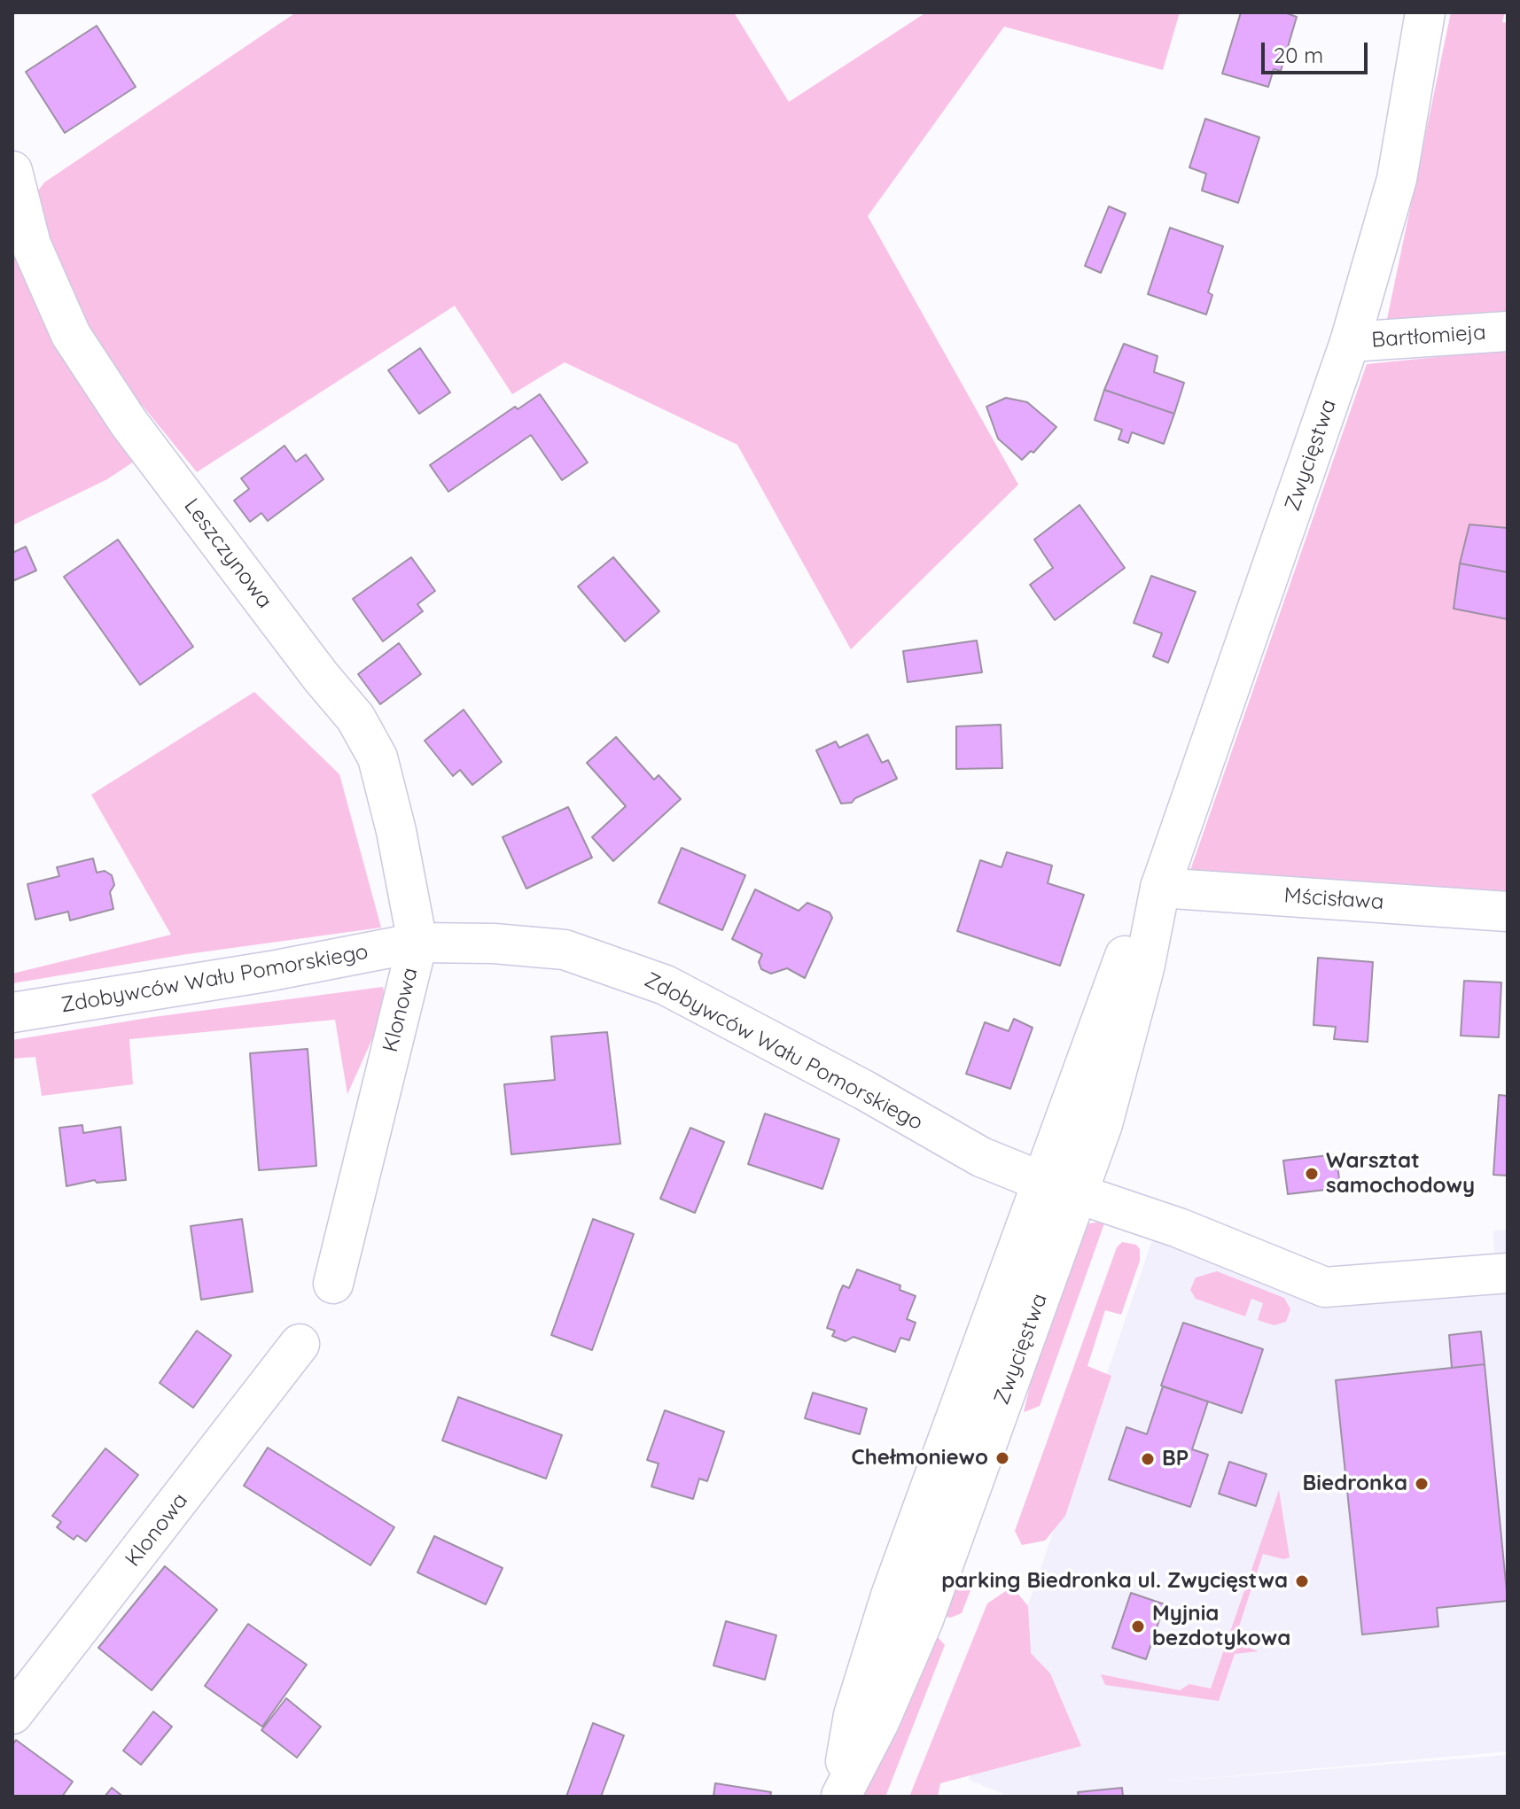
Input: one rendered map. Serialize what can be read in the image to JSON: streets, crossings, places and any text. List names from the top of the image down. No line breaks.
{"streets":{"street":["Bartłomieja","Zwycięstwa","Leszczynowa","Mścisława","Zdobywców Wału Pomorskiego","Klonowa"]},"crossings":[["Bartłomieja","Zwycięstwa"],["Zwycięstwa","Mścisława"],["Zwycięstwa","Zdobywców Wału Pomorskiego"],["Leszczynowa","Zdobywców Wału Pomorskiego"],["Leszczynowa","Klonowa"],["Zdobywców Wału Pomorskiego","Klonowa"]],"places":["Warsztat samochodowy","Chełmoniewo","BP","Biedronka","parking Biedronka ul. Zwycięstwa","Myjnia bezdotykowa"],"scale_bar":"20 m"}
